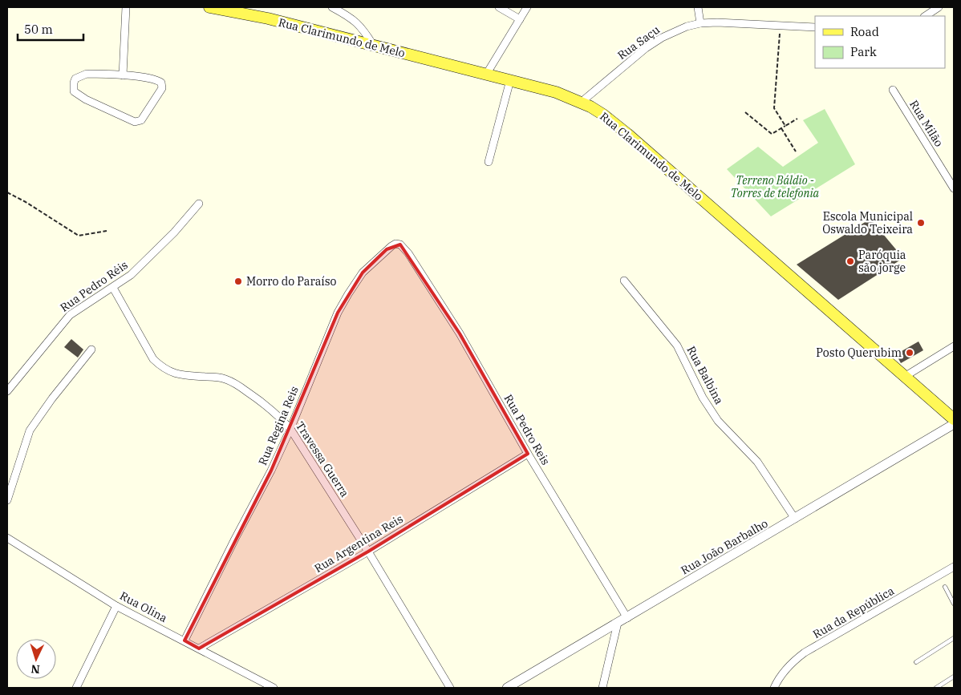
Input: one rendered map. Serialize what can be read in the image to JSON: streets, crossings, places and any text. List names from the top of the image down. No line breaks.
{"streets":{"main road":["Rua Clarimundo de Melo"],"street":["Rua Saçu","Rua Milão","Rua Pedro Réis","Rua Balbina","Rua Regina Reis","Rua Pedro Reis","Travessa Guerra","Rua Argentina Reis","Rua João Barbalho","Rua Olina","Rua da República"]},"crossings":[["Rua Clarimundo de Melo","Rua Saçu"],["Rua Pedro Réis","Travessa Guerra"],["Rua Balbina","Rua João Barbalho"],["Rua Regina Reis","Rua Pedro Reis"],["Rua Regina Reis","Travessa Guerra"],["Rua Regina Reis","Rua Olina"],["Rua Pedro Reis","Rua Argentina Reis"],["Rua Pedro Reis","Rua João Barbalho"],["Travessa Guerra","Rua Argentina Reis"],["Rua Argentina Reis","Rua Olina"]],"parks":["Terreno Báldio - Torres de telefonia"],"places":["Escola Municipal Oswaldo Teixeira","Paróquia são jorge","Morro do Paraíso","Posto Querubim"],"legend":["Road","Park"],"scale_bar":"50 m","north":"bottom"}
